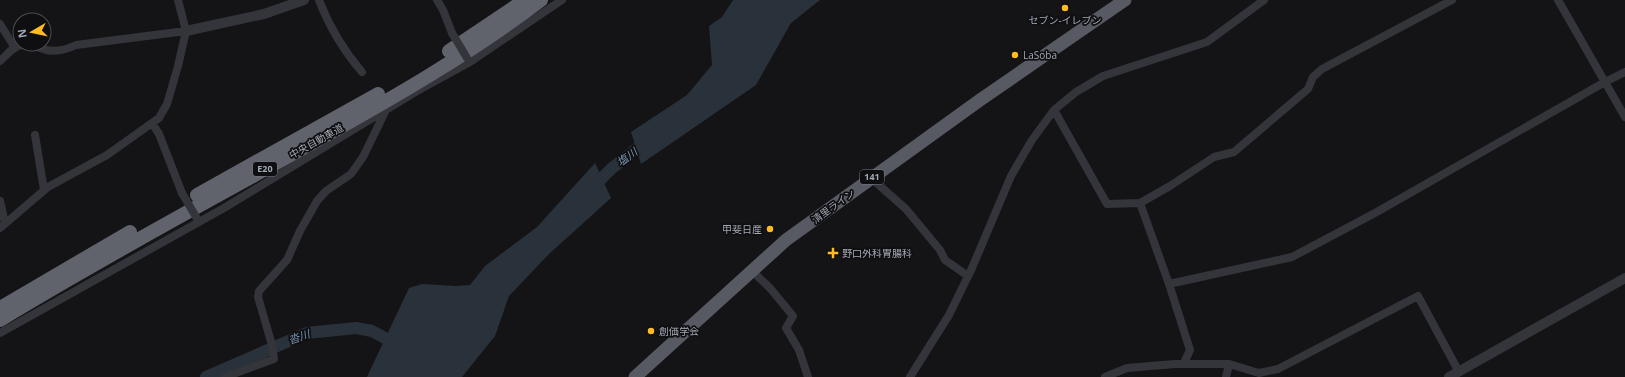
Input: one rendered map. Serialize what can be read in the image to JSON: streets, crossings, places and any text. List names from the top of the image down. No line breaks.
{"streets":{"highway":["中央自動車道","E20","141","清里ライン"]},"water":["塩川","沓川"],"places":{"other":["セブン-イレブン","LaSoba","甲斐日産","創価学会"],"health":["野口外科胃腸科"]},"north":"left"}
